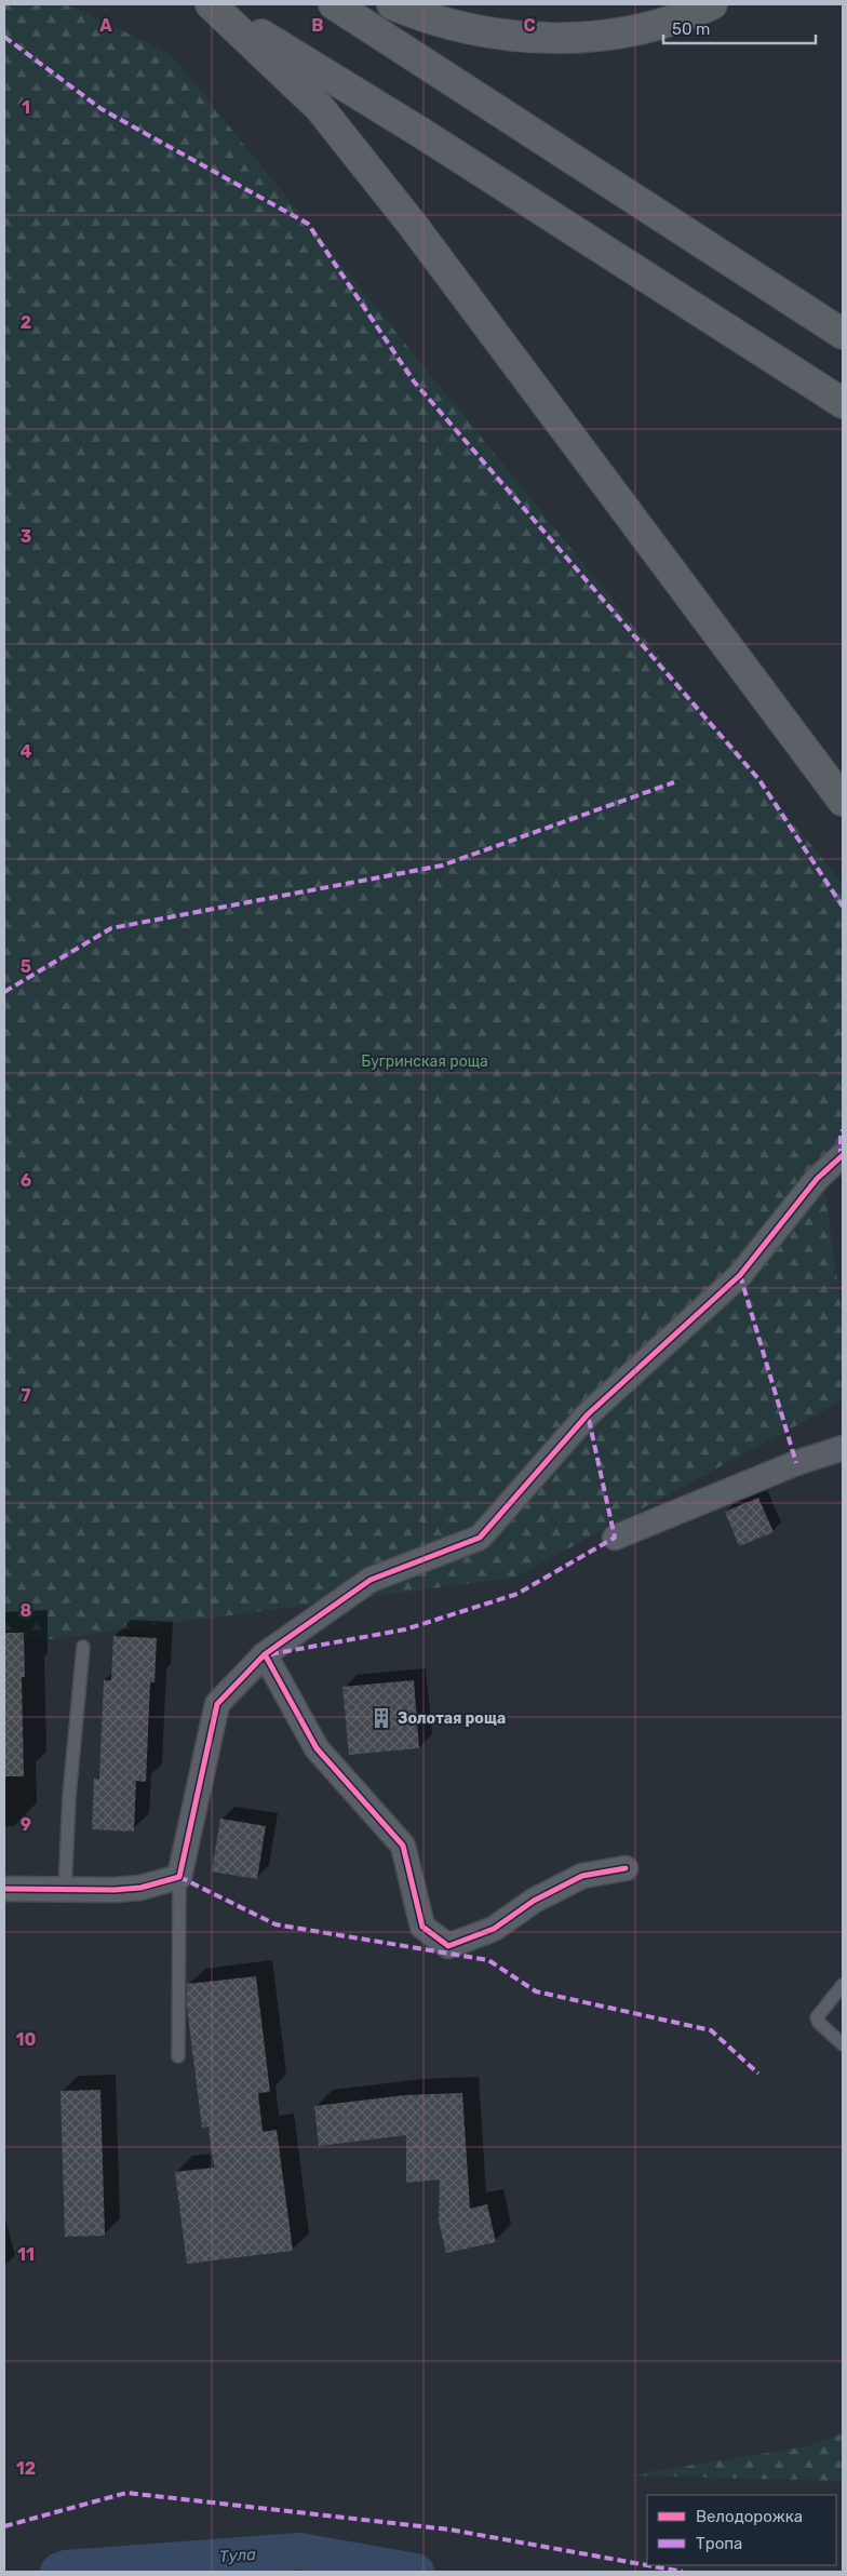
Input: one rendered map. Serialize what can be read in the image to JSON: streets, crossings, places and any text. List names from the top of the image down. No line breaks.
{"water":["Тула"],"parks":["Бугринская роща"],"places":{"building":["Золотая роща"]},"legend":["Велодорожка","Тропа"],"scale_bar":"50 m","grid":{"columns":["A","B","C"],"rows":["1","2","3","4","5","6","7","8","9","10","11","12"]}}
